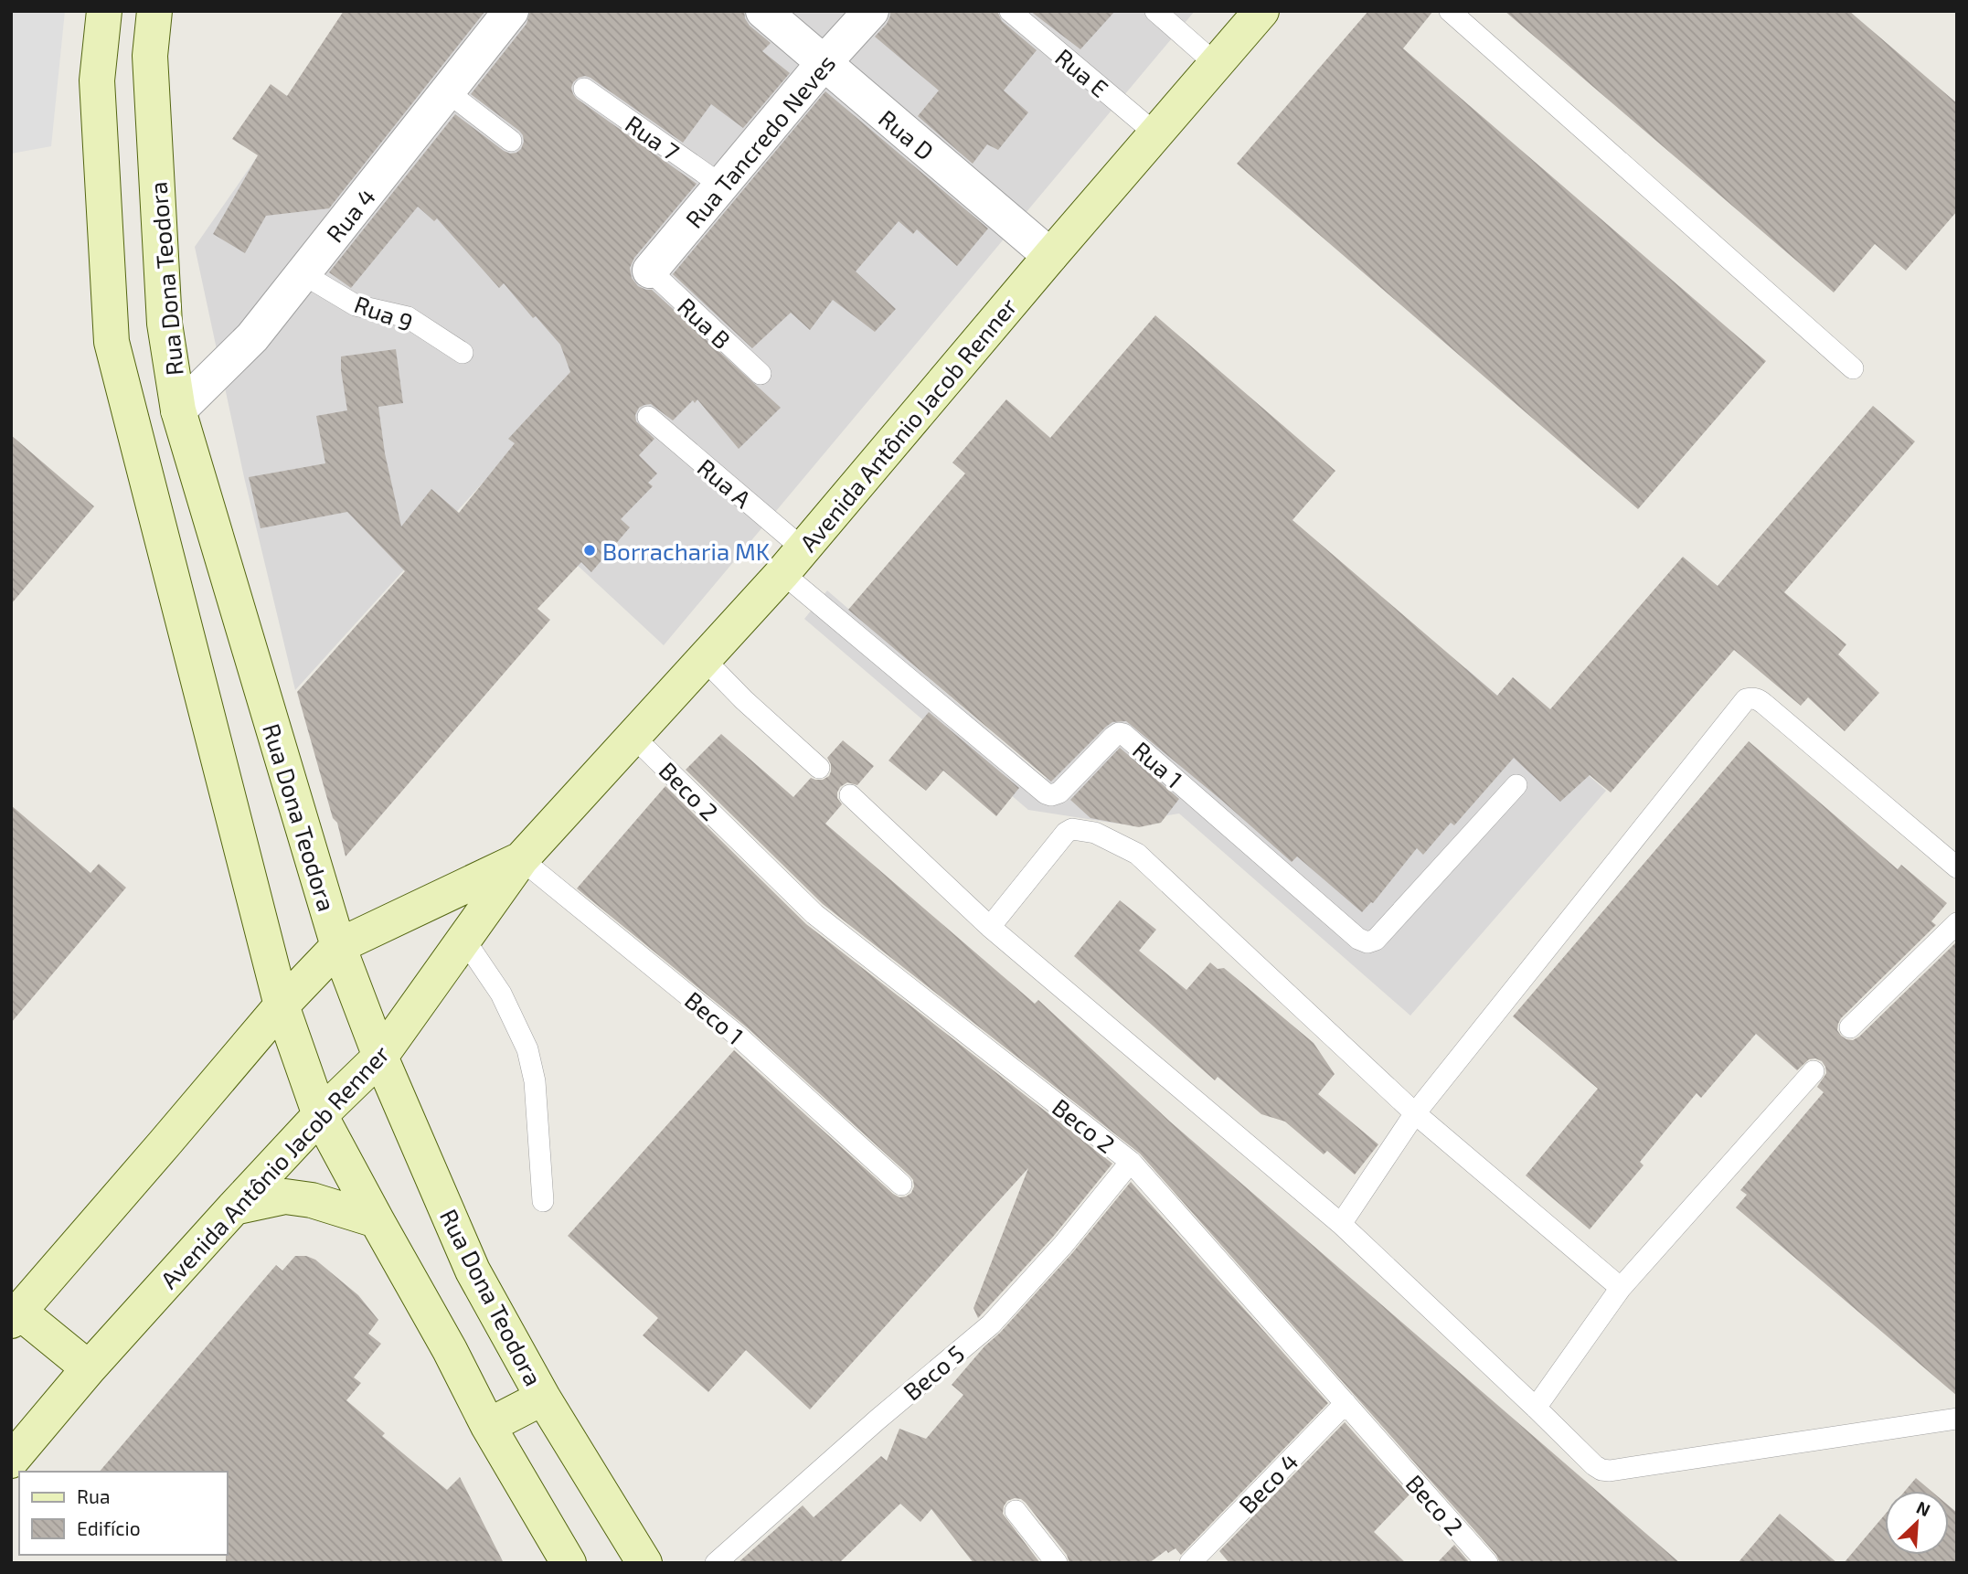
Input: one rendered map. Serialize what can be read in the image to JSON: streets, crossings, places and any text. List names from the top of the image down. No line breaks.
{"streets":{"main road":["Rua Dona Teodora","Avenida Antônio Jacob Renner"],"street":["Rua D","Rua Tancredo Neves","Rua 4"],"lane":["Rua E","Rua 7","Rua 9","Rua B","Rua A","Rua 1","Beco 2","Beco 1","Beco 5","Beco 4"]},"crossings":[["Rua E","Avenida Antônio Jacob Renner"],["Rua D","Rua Tancredo Neves"],["Rua D","Avenida Antônio Jacob Renner"],["Rua 7","Rua Tancredo Neves"],["Rua Tancredo Neves","Rua B"],["Rua 4","Rua Dona Teodora"],["Rua 4","Rua 9"],["Rua Dona Teodora","Avenida Antônio Jacob Renner"],["Avenida Antônio Jacob Renner","Rua A"],["Avenida Antônio Jacob Renner","Rua 1"],["Avenida Antônio Jacob Renner","Beco 2"],["Avenida Antônio Jacob Renner","Beco 1"],["Rua A","Rua 1"],["Beco 2","Beco 5"],["Beco 2","Beco 4"]],"places":["Borracharia MK"],"legend":["Rua","Edifício"],"north":"top right"}
